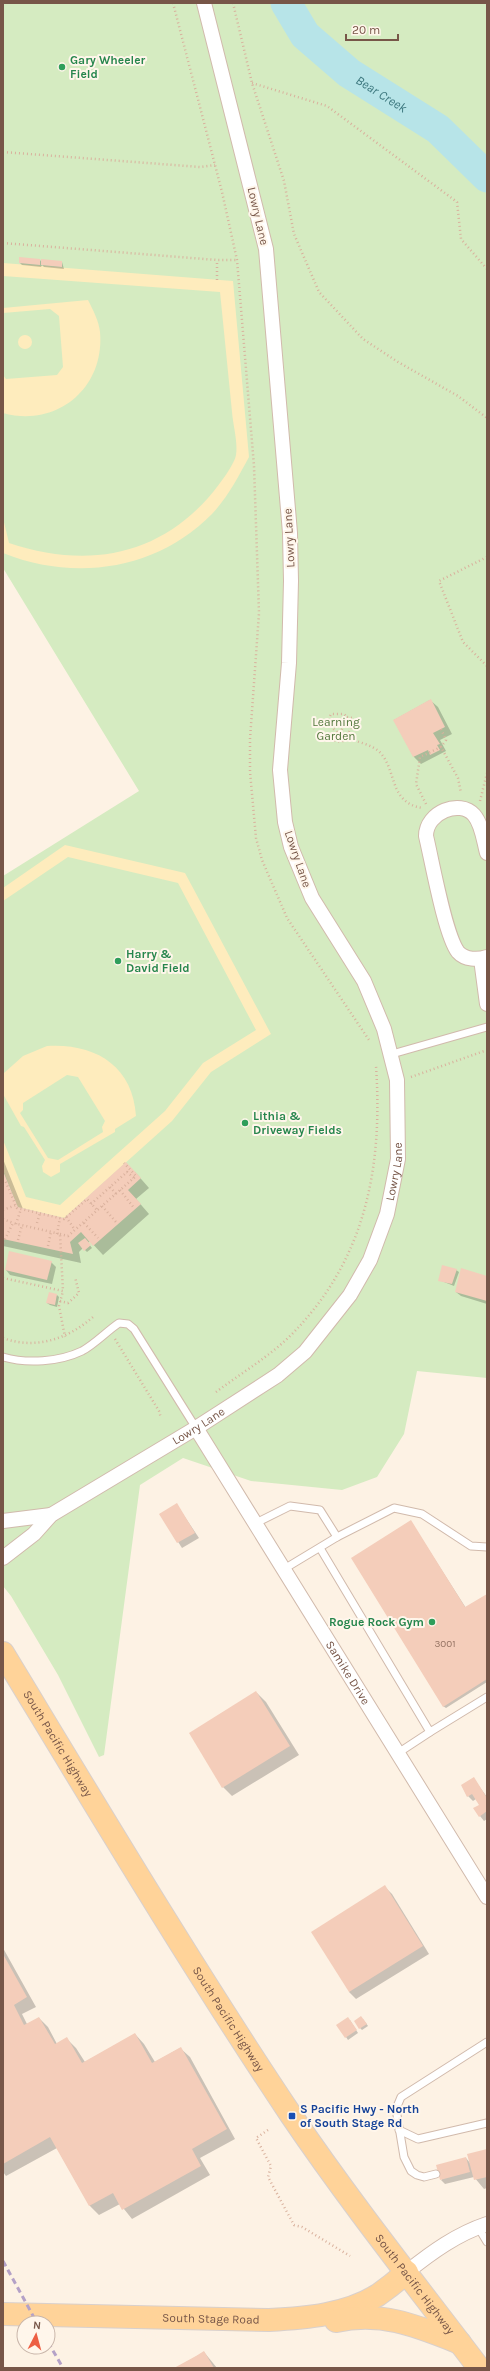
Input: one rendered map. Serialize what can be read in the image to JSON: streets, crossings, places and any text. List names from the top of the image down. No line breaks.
{"streets":{"main road":["South Pacific Highway","South Stage Road"],"street":["Lowry Lane","Samike Drive"]},"crossings":[["Lowry Lane","Samike Drive"],["South Pacific Highway","South Stage Road"]],"water":["Bear Creek"],"parks":["Learning Garden"],"places":{"other":["Gary Wheeler Field","Harry & David Field","Lithia & Driveway Fields","Rogue Rock Gym"],"transit":["S Pacific Hwy - North of South Stage Rd"]},"house_numbers":["3001"],"scale_bar":"20 m","north":"top"}
